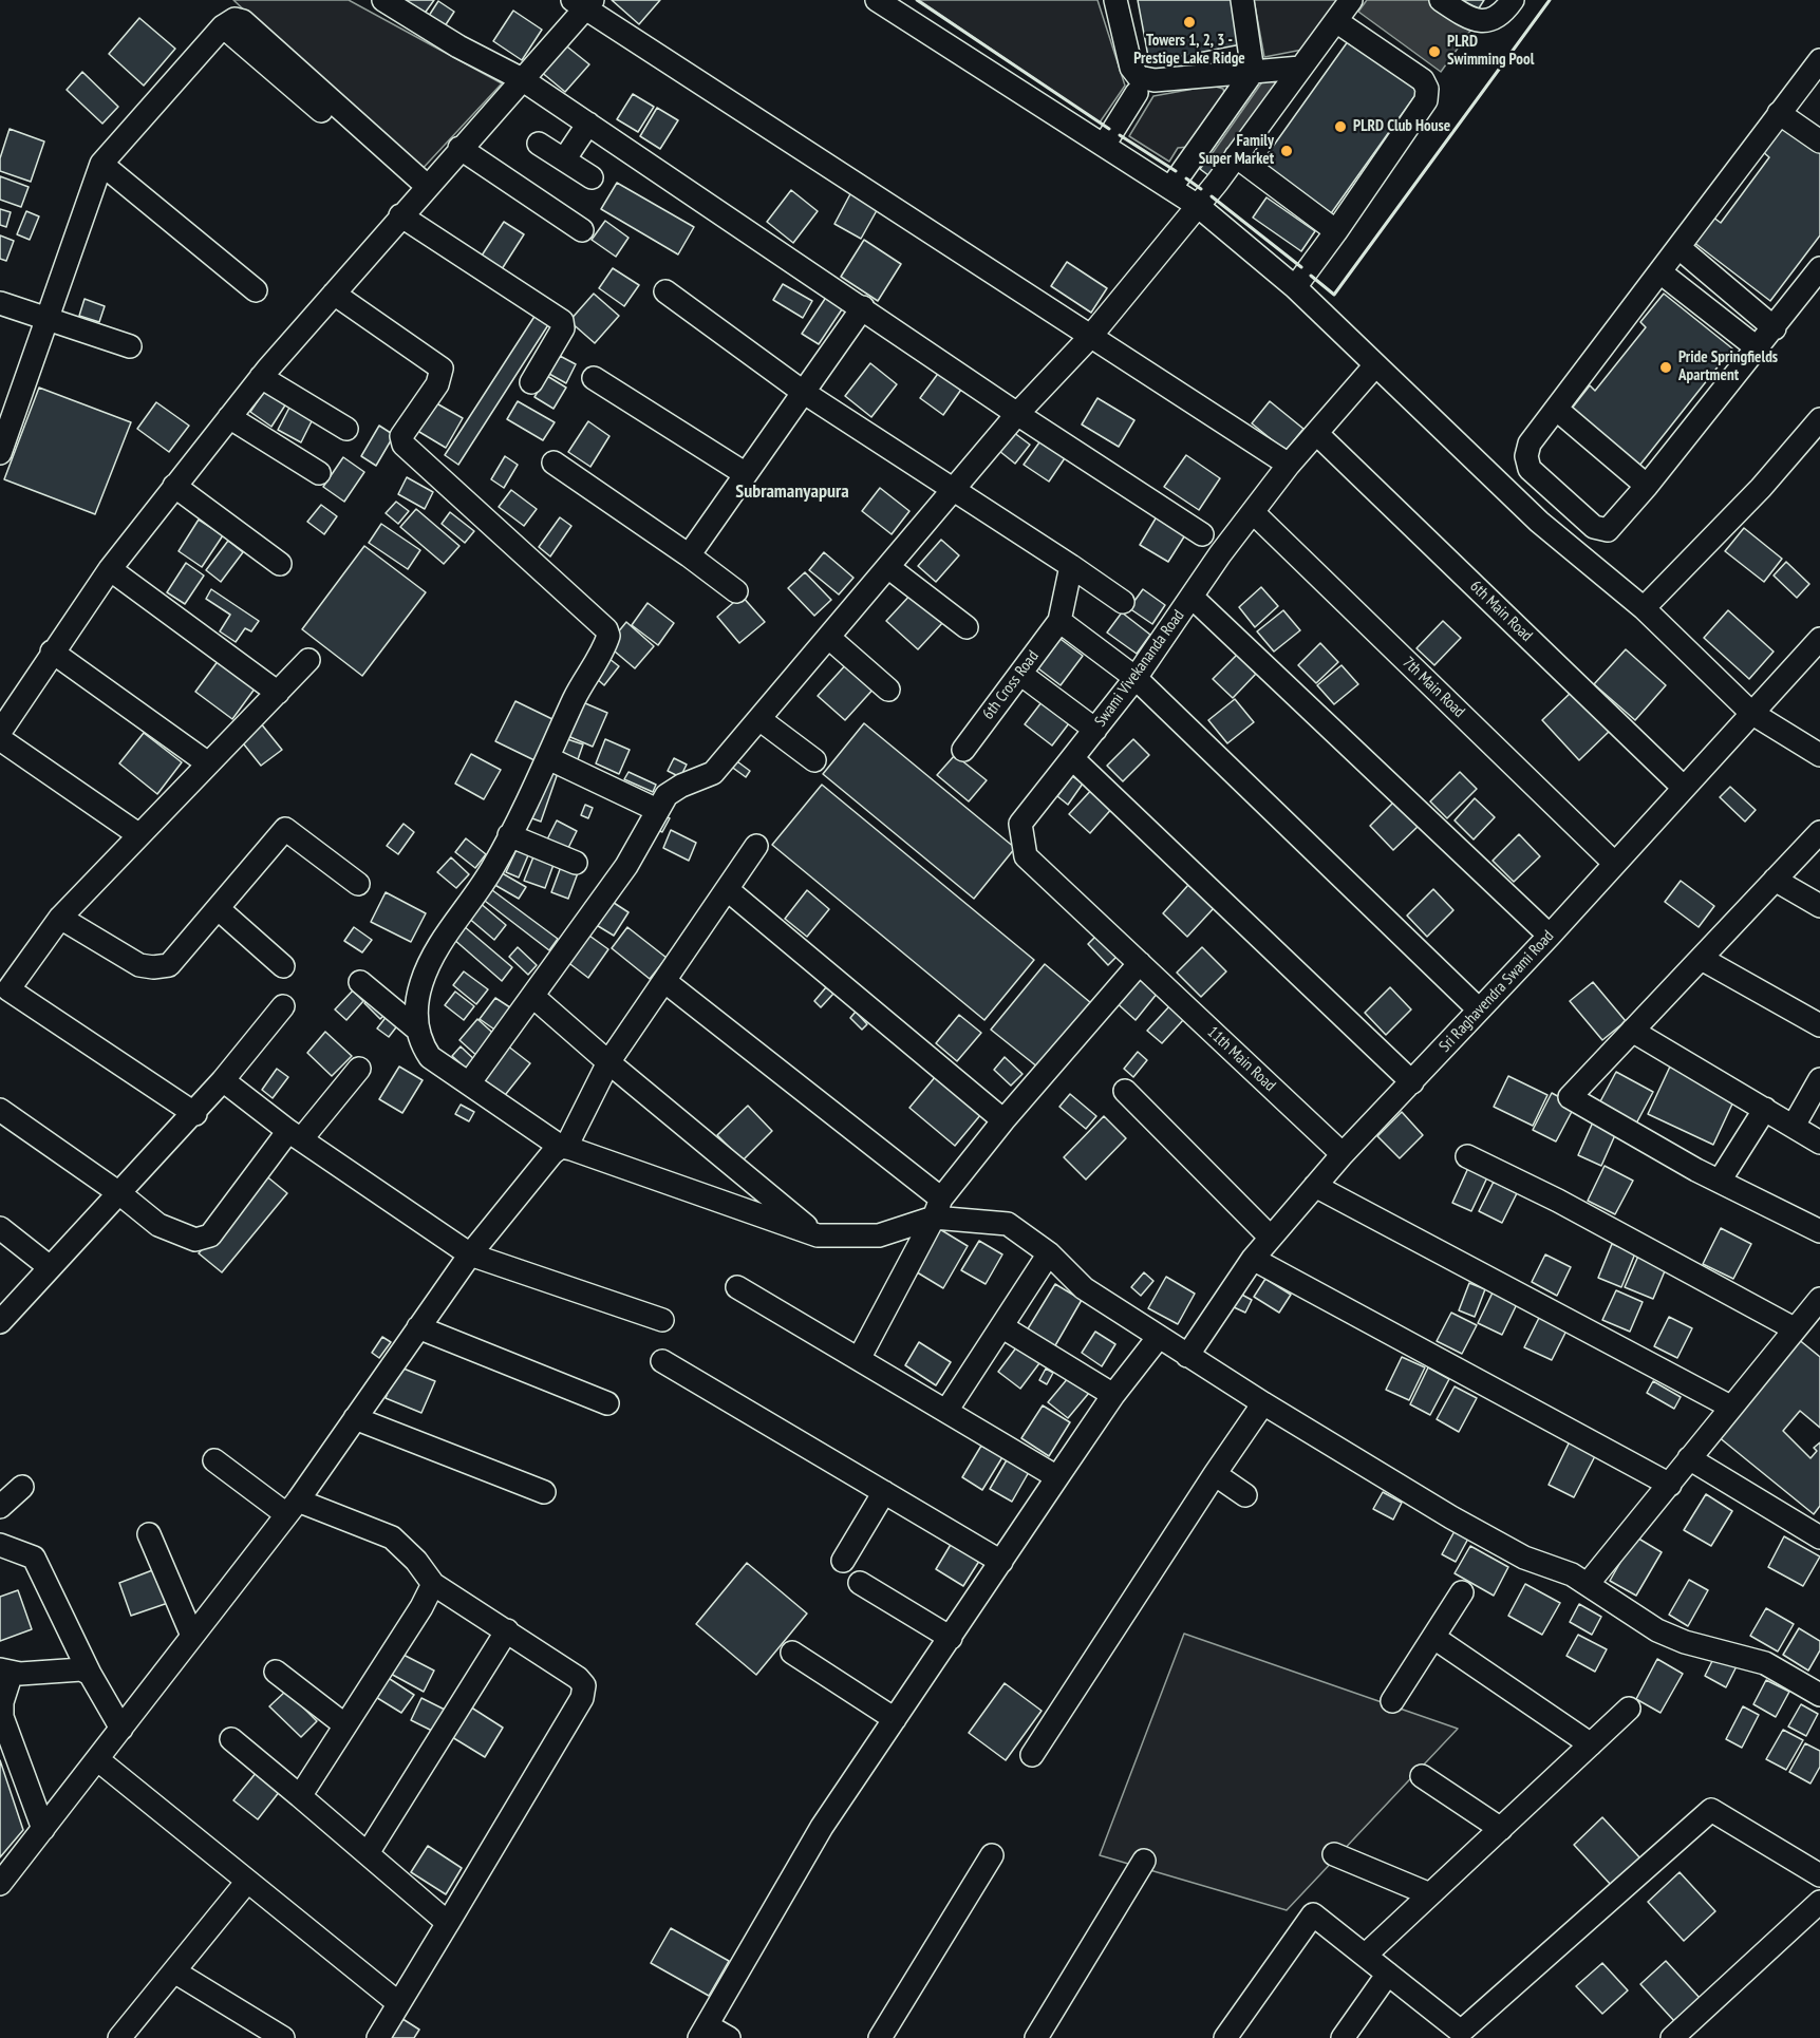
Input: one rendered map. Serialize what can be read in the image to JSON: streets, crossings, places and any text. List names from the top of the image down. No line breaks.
{"streets":{"street":["6th Main Road","Swami Vivekananda Road","6th Cross Road","7th Main Road","Sri Raghavendra Swami Road","11th Main Road"]},"crossings":[["6th Main Road","Swami Vivekananda Road"],["6th Main Road","Sri Raghavendra Swami Road"],["Swami Vivekananda Road","7th Main Road"],["Swami Vivekananda Road","11th Main Road"],["7th Main Road","Sri Raghavendra Swami Road"],["Sri Raghavendra Swami Road","11th Main Road"]],"districts":["Subramanyapura"],"places":["Towers 1, 2, 3 - Prestige Lake Ridge","PLRD Swimming Pool","PLRD Club House","Family Super Market","Pride Springfields Apartment"]}
